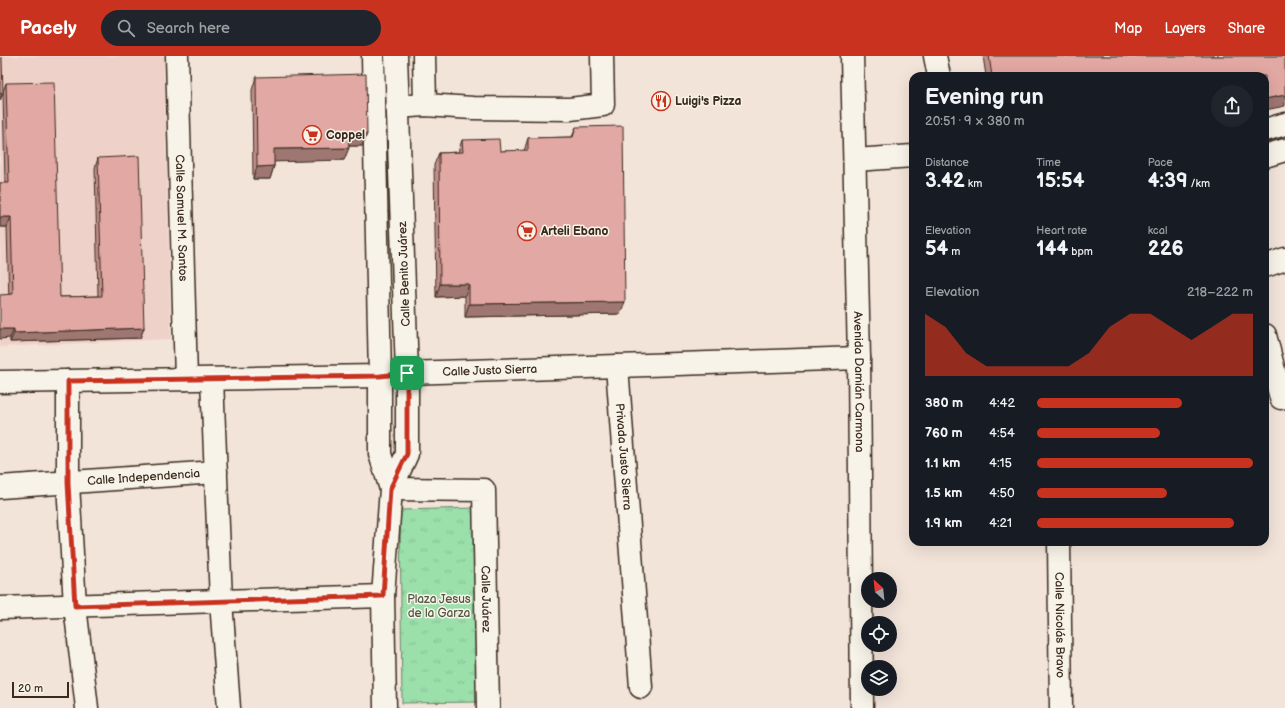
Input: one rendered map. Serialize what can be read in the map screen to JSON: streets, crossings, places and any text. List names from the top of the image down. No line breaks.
{"streets":{"street":["Calle Samuel M. Santos","Calle Benito Juárez","Calle Justo Sierra","Avenida Damián Carmona","Privada Justo Sierra","Calle Independencia","Calle Juárez","Calle Nicolás Bravo"]},"crossings":[["Calle Samuel M. Santos","Calle Justo Sierra"],["Calle Benito Juárez","Calle Justo Sierra"],["Calle Benito Juárez","Calle Juárez"],["Calle Justo Sierra","Avenida Damián Carmona"],["Calle Justo Sierra","Privada Justo Sierra"]],"parks":["Plaza Jesus de la Garza"],"places":{"restaurant":["Luigi's Pizza"],"supermarket":["Coppel","Arteli Ebano"]},"scale_bar":"20 m","north":"top left","page":{"header":"Pacely","search":"Search here","nav":["Map","Layers","Share"],"heading":["Evening run","20:51 · 9 × 380 m"],"stats":[["Distance","3.42 km"],["Time","15:54"],["Pace","4:39 /km"],["Elevation","54 m"],["Heart rate","144 bpm"],["kcal","226"]],"chart":["Elevation","218–222 m"],"list":[{"name":"380 m","note":"4:42"},{"name":"760 m","note":"4:54"},{"name":"1.1 km","note":"4:15"},{"name":"1.5 km","note":"4:50"},{"name":"1.9 km","note":"4:21"}],"scale":"20 m"}}
